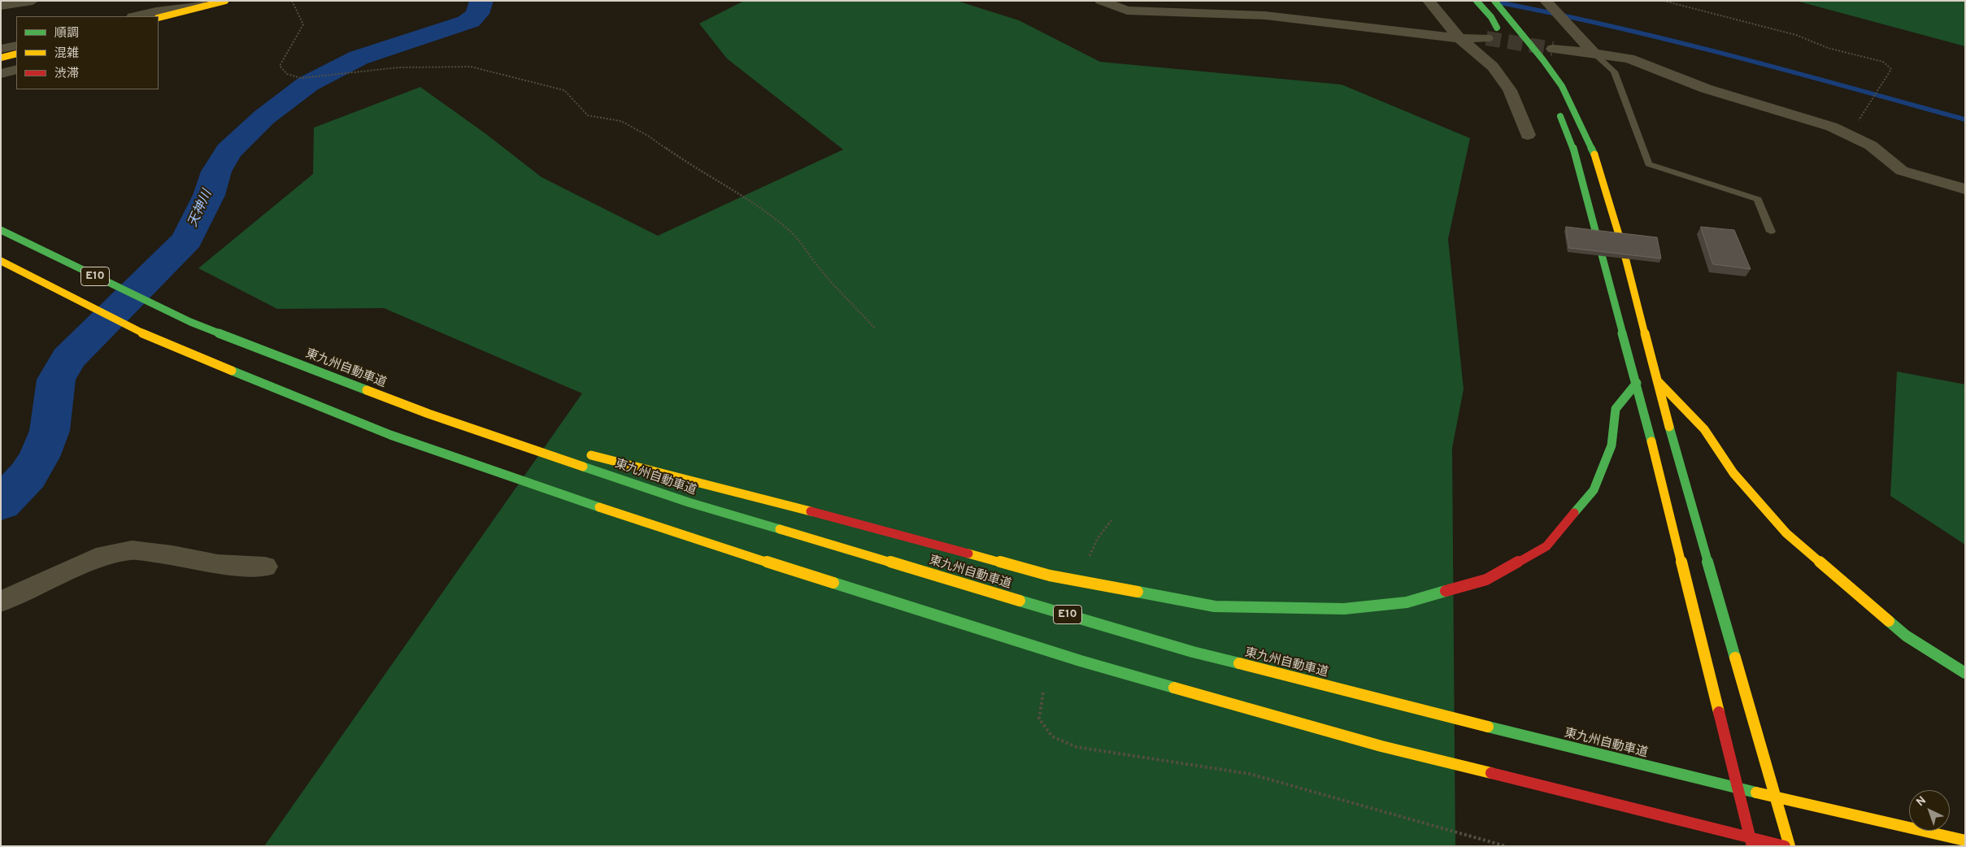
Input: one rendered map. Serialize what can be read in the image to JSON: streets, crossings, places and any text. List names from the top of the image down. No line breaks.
{"streets":{"highway":["E10","東九州自動車道"]},"water":["天神川"],"legend":["順調","混雑","渋滞"],"north":"top left"}
